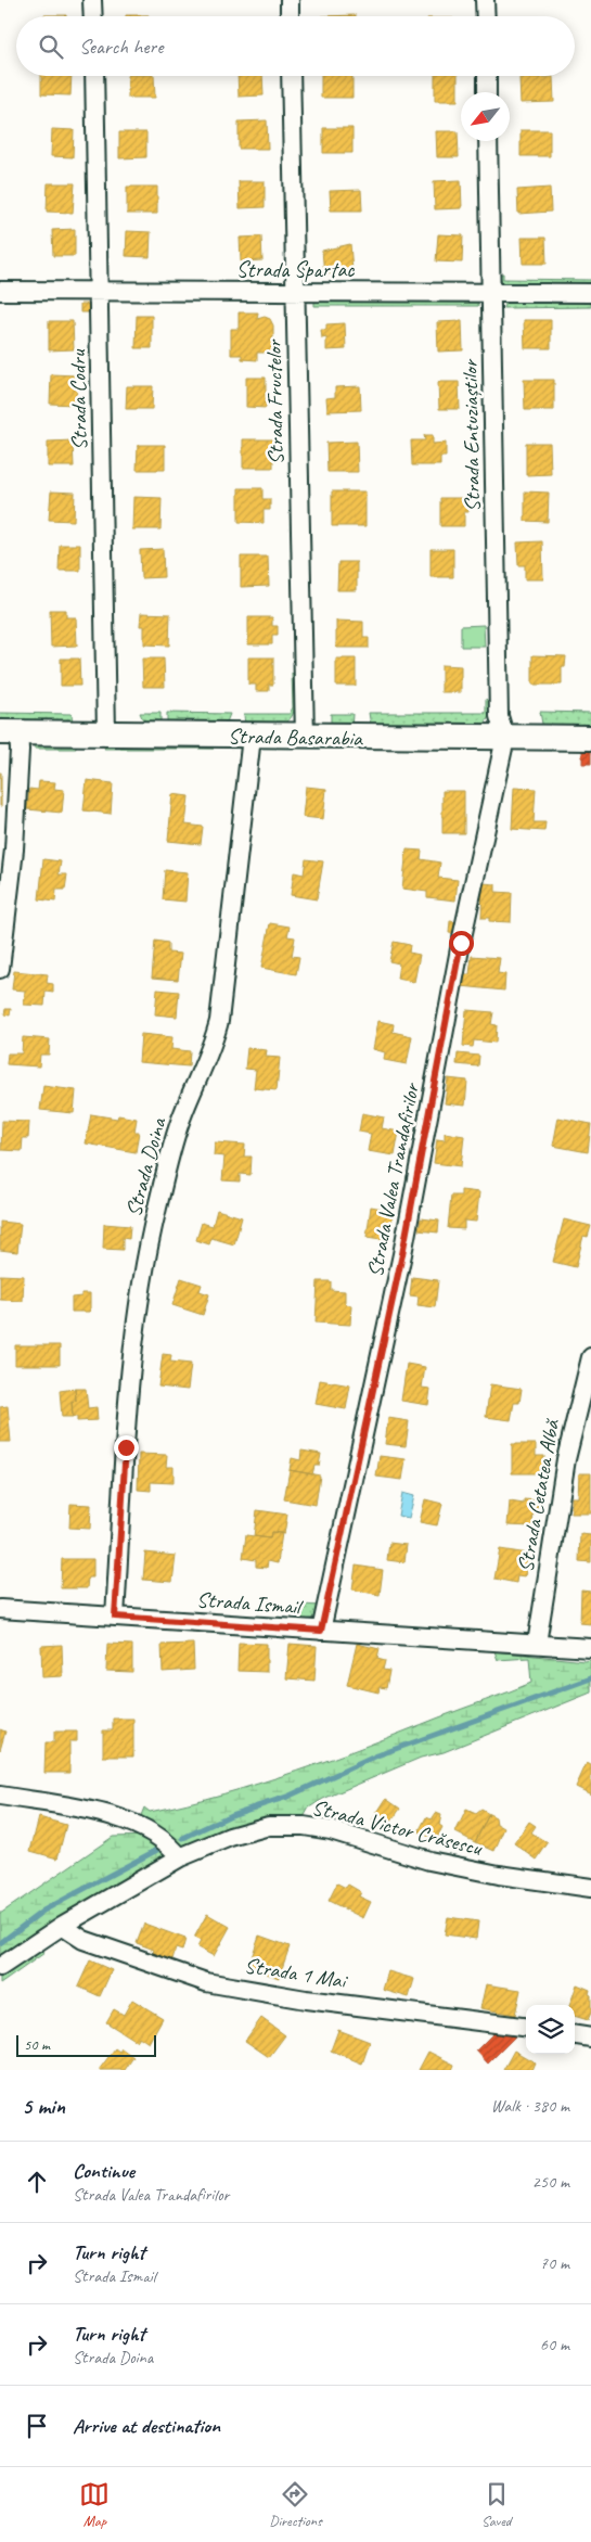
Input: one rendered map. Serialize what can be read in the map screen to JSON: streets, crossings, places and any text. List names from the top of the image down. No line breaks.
{"streets":{"street":["Strada Spartac","Strada Codru","Strada Fructelor","Strada Entuziaștilor","Strada Basarabia","Strada Doina","Strada Valea Trandafirilor","Strada Cetatea Albă","Strada Ismail","Strada Victor Crăsescu","Strada 1 Mai"]},"crossings":[["Strada Spartac","Strada Codru"],["Strada Spartac","Strada Fructelor"],["Strada Spartac","Strada Entuziaștilor"],["Strada Codru","Strada Basarabia"],["Strada Fructelor","Strada Basarabia"],["Strada Entuziaștilor","Strada Basarabia"],["Strada Entuziaștilor","Strada Valea Trandafirilor"],["Strada Basarabia","Strada Doina"],["Strada Basarabia","Strada Valea Trandafirilor"],["Strada Doina","Strada Ismail"],["Strada Valea Trandafirilor","Strada Ismail"],["Strada Cetatea Albă","Strada Ismail"],["Strada Victor Crăsescu","Strada 1 Mai"]],"scale_bar":"50 m","north":"bottom left","page":{"search":"Search here","scale":"50 m","heading":["5 min","Walk · 380 m"],"list":[["Continue","Strada Valea Trandafirilor","250 m"],["Turn right","Strada Ismail","70 m"],["Turn right","Strada Doina","60 m"],"Arrive at destination"],"nav":["Map","Directions","Saved"]}}
